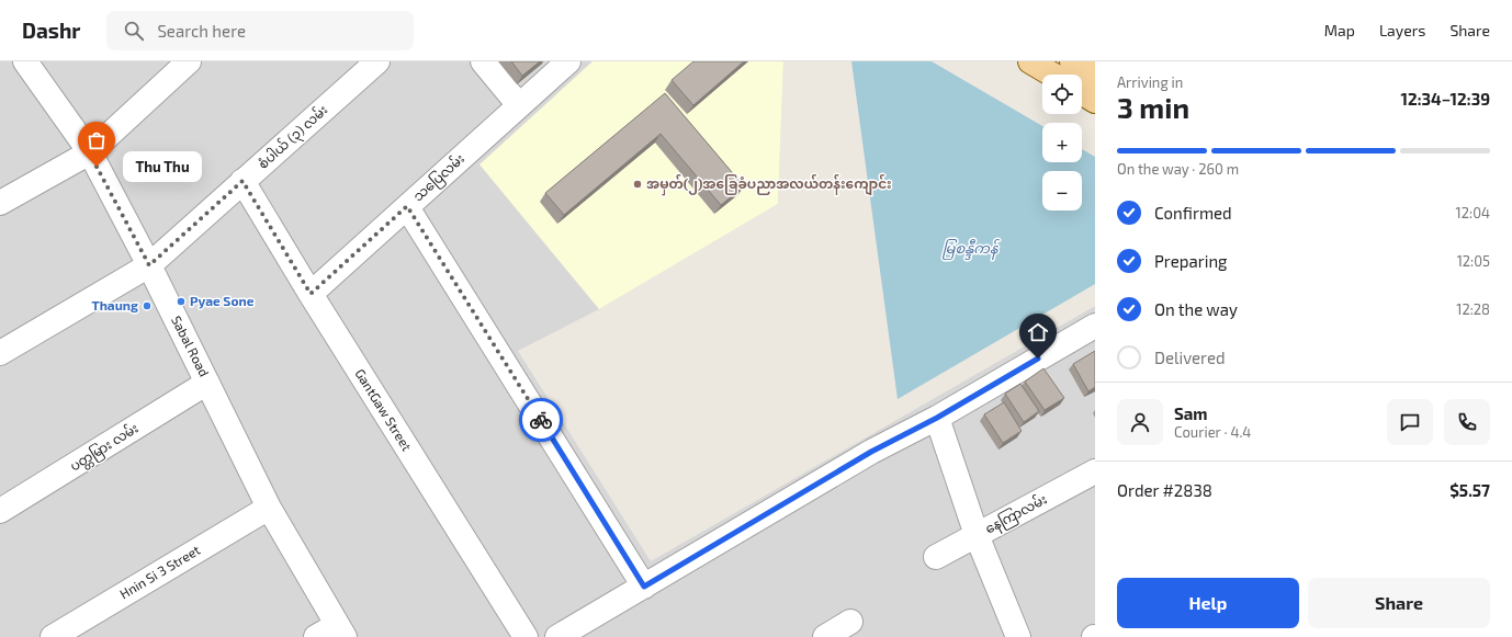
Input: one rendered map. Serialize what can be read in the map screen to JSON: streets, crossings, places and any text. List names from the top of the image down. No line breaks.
{"streets":{"street":["စံပါယ် (၃) လမ်း","သပြေလမ်း","Sabal Road","GantGaw Street","ပတ္တမြား လမ်း","နေကြာလမ်း","Hnin Si 3 Street"]},"crossings":[["စံပါယ် (၃) လမ်း","Sabal Road"],["စံပါယ် (၃) လမ်း","GantGaw Street"],["သပြေလမ်း","GantGaw Street"],["Sabal Road","ပတ္တမြား လမ်း"],["Sabal Road","Hnin Si 3 Street"]],"water":["မြစန္ဒီ‌ကန်"],"places":["Thu Thu","အမှတ်(၂)အခြေခံပညာအလယ်တန်းကျောင်း","Pyae Sone","Thaung"],"page":{"header":"Dashr","search":"Search here","nav":["Map","Layers","Share"],"heading":["3 min","Arriving in","12:34–12:39"],"panel":["Sam","Courier · 4.4","Order #2838","$5.57"],"map_buttons":["+","−"],"bar":"On the way · 260 m","bubble":"Thu Thu","list":[["Confirmed","12:04"],["Preparing","12:05"],["On the way","12:28"],"Delivered"],"buttons":["Help","Share"]}}
